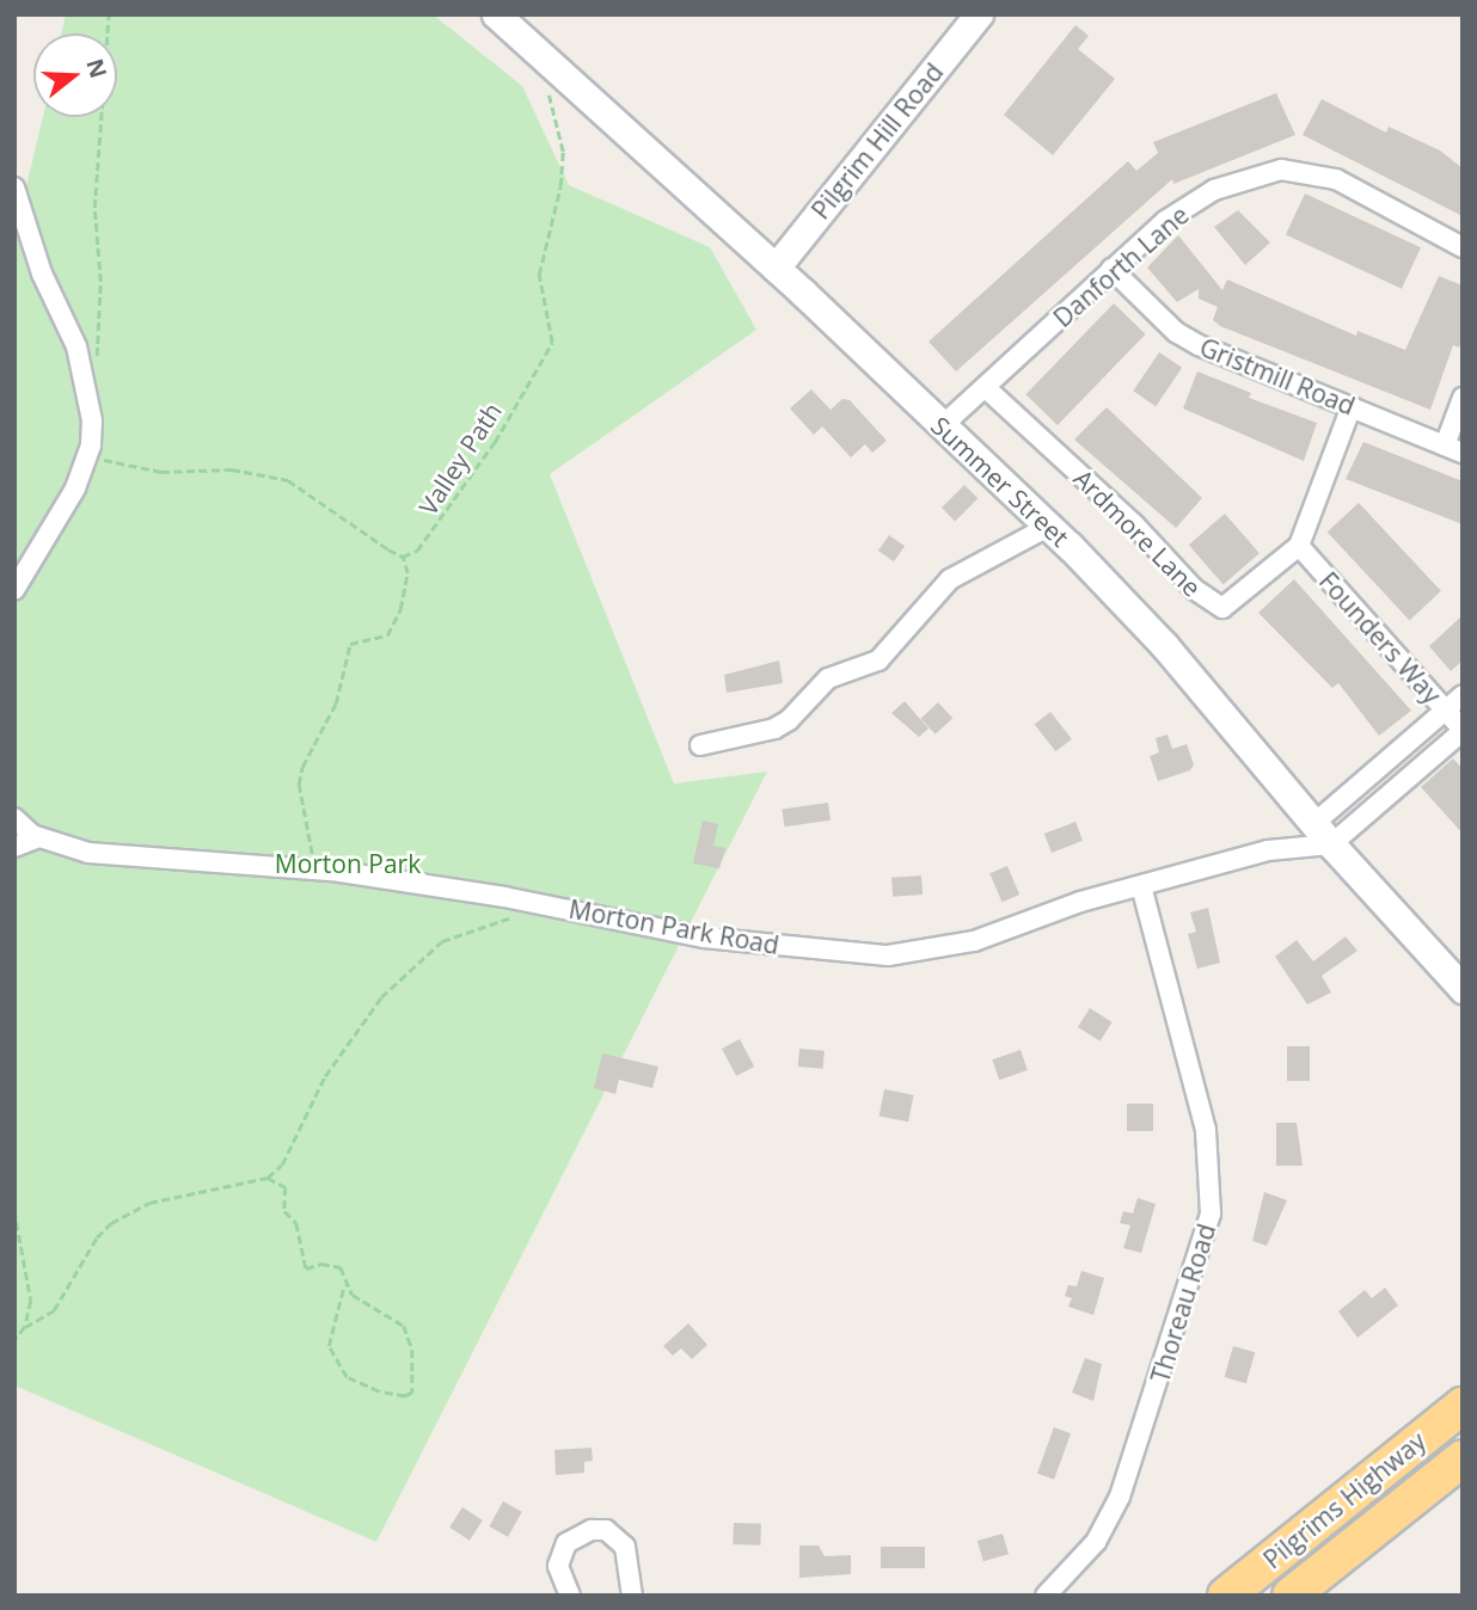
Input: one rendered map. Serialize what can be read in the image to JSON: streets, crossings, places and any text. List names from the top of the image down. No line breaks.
{"streets":{"highway":["Pilgrims Highway"],"main road":["Pilgrim Hill Road","Summer Street"],"street":["Danforth Lane","Gristmill Road","Ardmore Lane","Founders Way","Morton Park Road","Thoreau Road"],"path":["Valley Path"]},"crossings":[["Pilgrim Hill Road","Summer Street"],["Danforth Lane","Gristmill Road"],["Danforth Lane","Summer Street"],["Danforth Lane","Ardmore Lane"],["Gristmill Road","Ardmore Lane"],["Summer Street","Morton Park Road"],["Ardmore Lane","Founders Way"],["Morton Park Road","Thoreau Road"]],"parks":["Morton Park"],"north":"right"}
